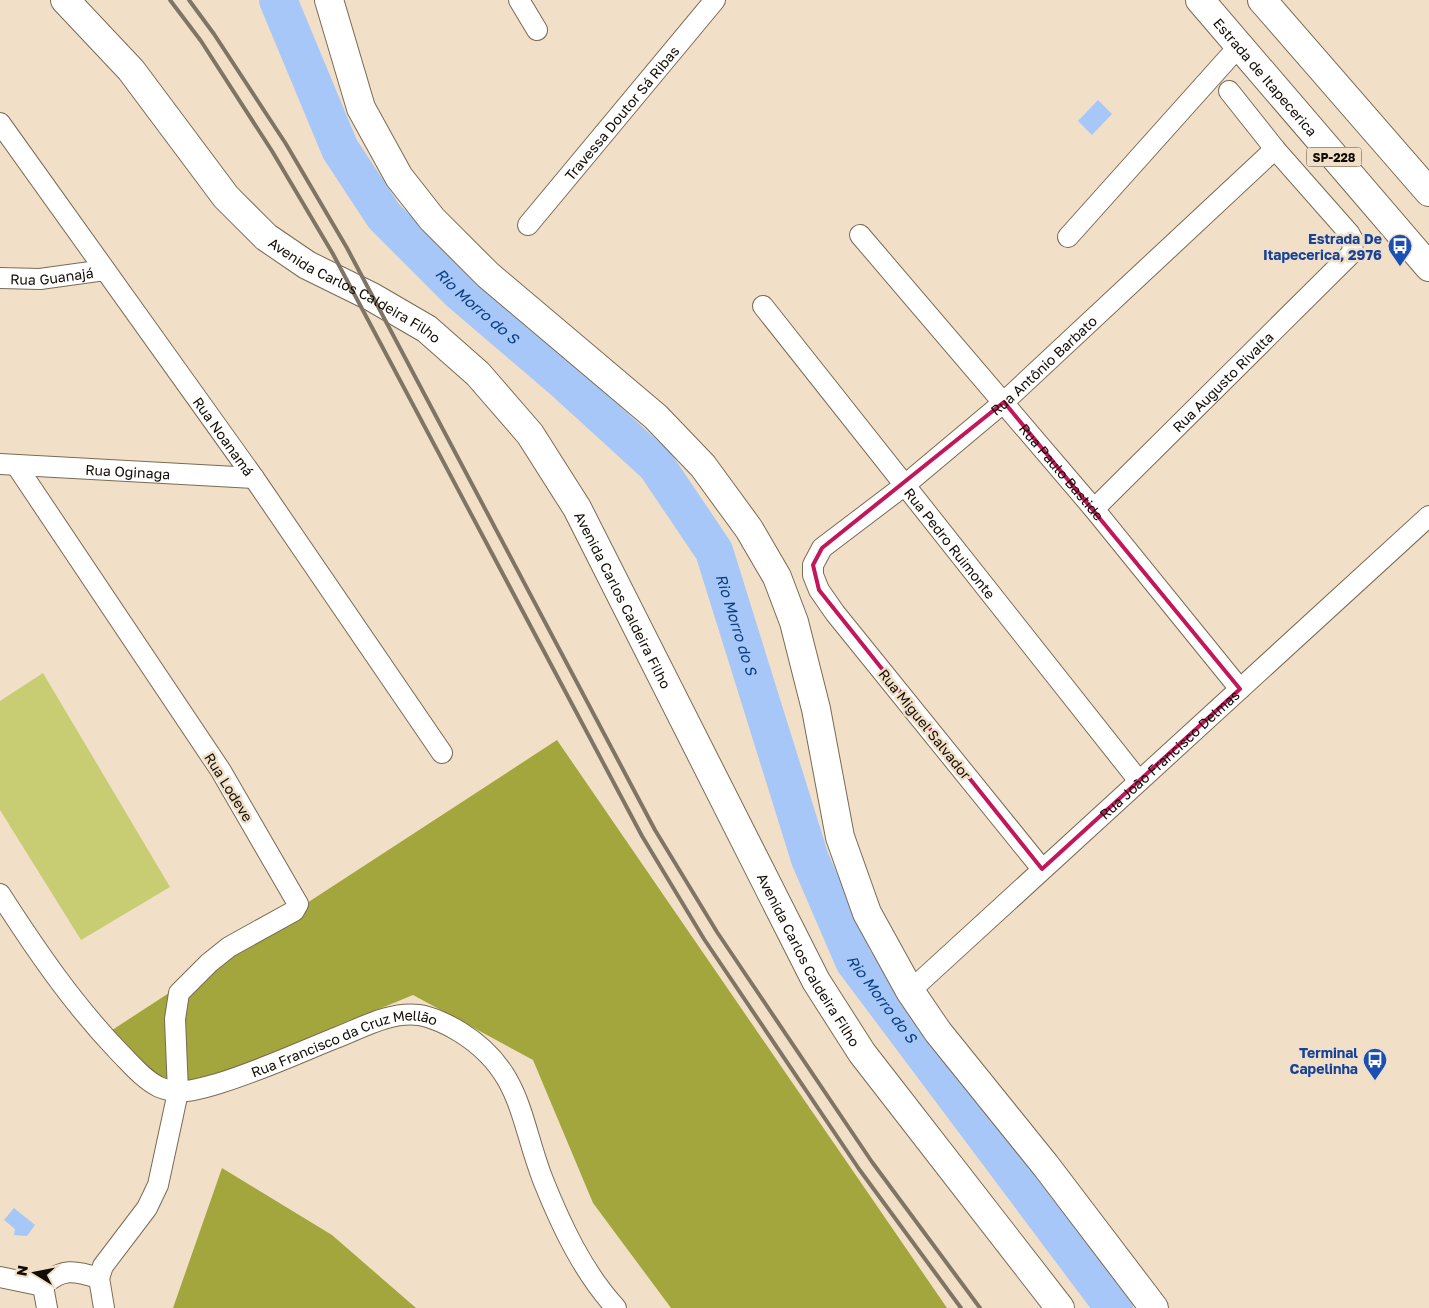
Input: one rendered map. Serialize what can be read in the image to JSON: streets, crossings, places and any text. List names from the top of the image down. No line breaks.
{"streets":{"main road":["Estrada de Itapecerica","SP-228","Avenida Carlos Caldeira Filho"],"street":["Travessa Doutor Sá Ribas","Rua Guanajá","Rua Antônio Barbato","Rua Augusto Rivalta","Rua Noanamá","Rua Oginaga","Rua Paulo Bastide","Rua Pedro Ruimonte","Rua Miguel Salvador","Rua João Francisco Delmas","Rua Lodeve","Rua Francisco da Cruz Mellão"]},"crossings":[["Rua Guanajá","Rua Noanamá"],["Rua Antônio Barbato","Rua Augusto Rivalta"],["Rua Antônio Barbato","Rua Paulo Bastide"],["Rua Antônio Barbato","Rua Pedro Ruimonte"],["Rua Antônio Barbato","Rua Miguel Salvador"],["Rua Augusto Rivalta","Rua Paulo Bastide"],["Rua Noanamá","Rua Oginaga"],["Rua Oginaga","Rua Lodeve"],["Rua Paulo Bastide","Rua João Francisco Delmas"],["Rua Pedro Ruimonte","Rua João Francisco Delmas"],["Rua Miguel Salvador","Rua João Francisco Delmas"],["Rua Lodeve","Rua Francisco da Cruz Mellão"]],"water":["Rio Morro do S"],"places":{"bus stop":["Estrada De Itapecerica, 2976","Terminal Capelinha"]},"north":"left"}
